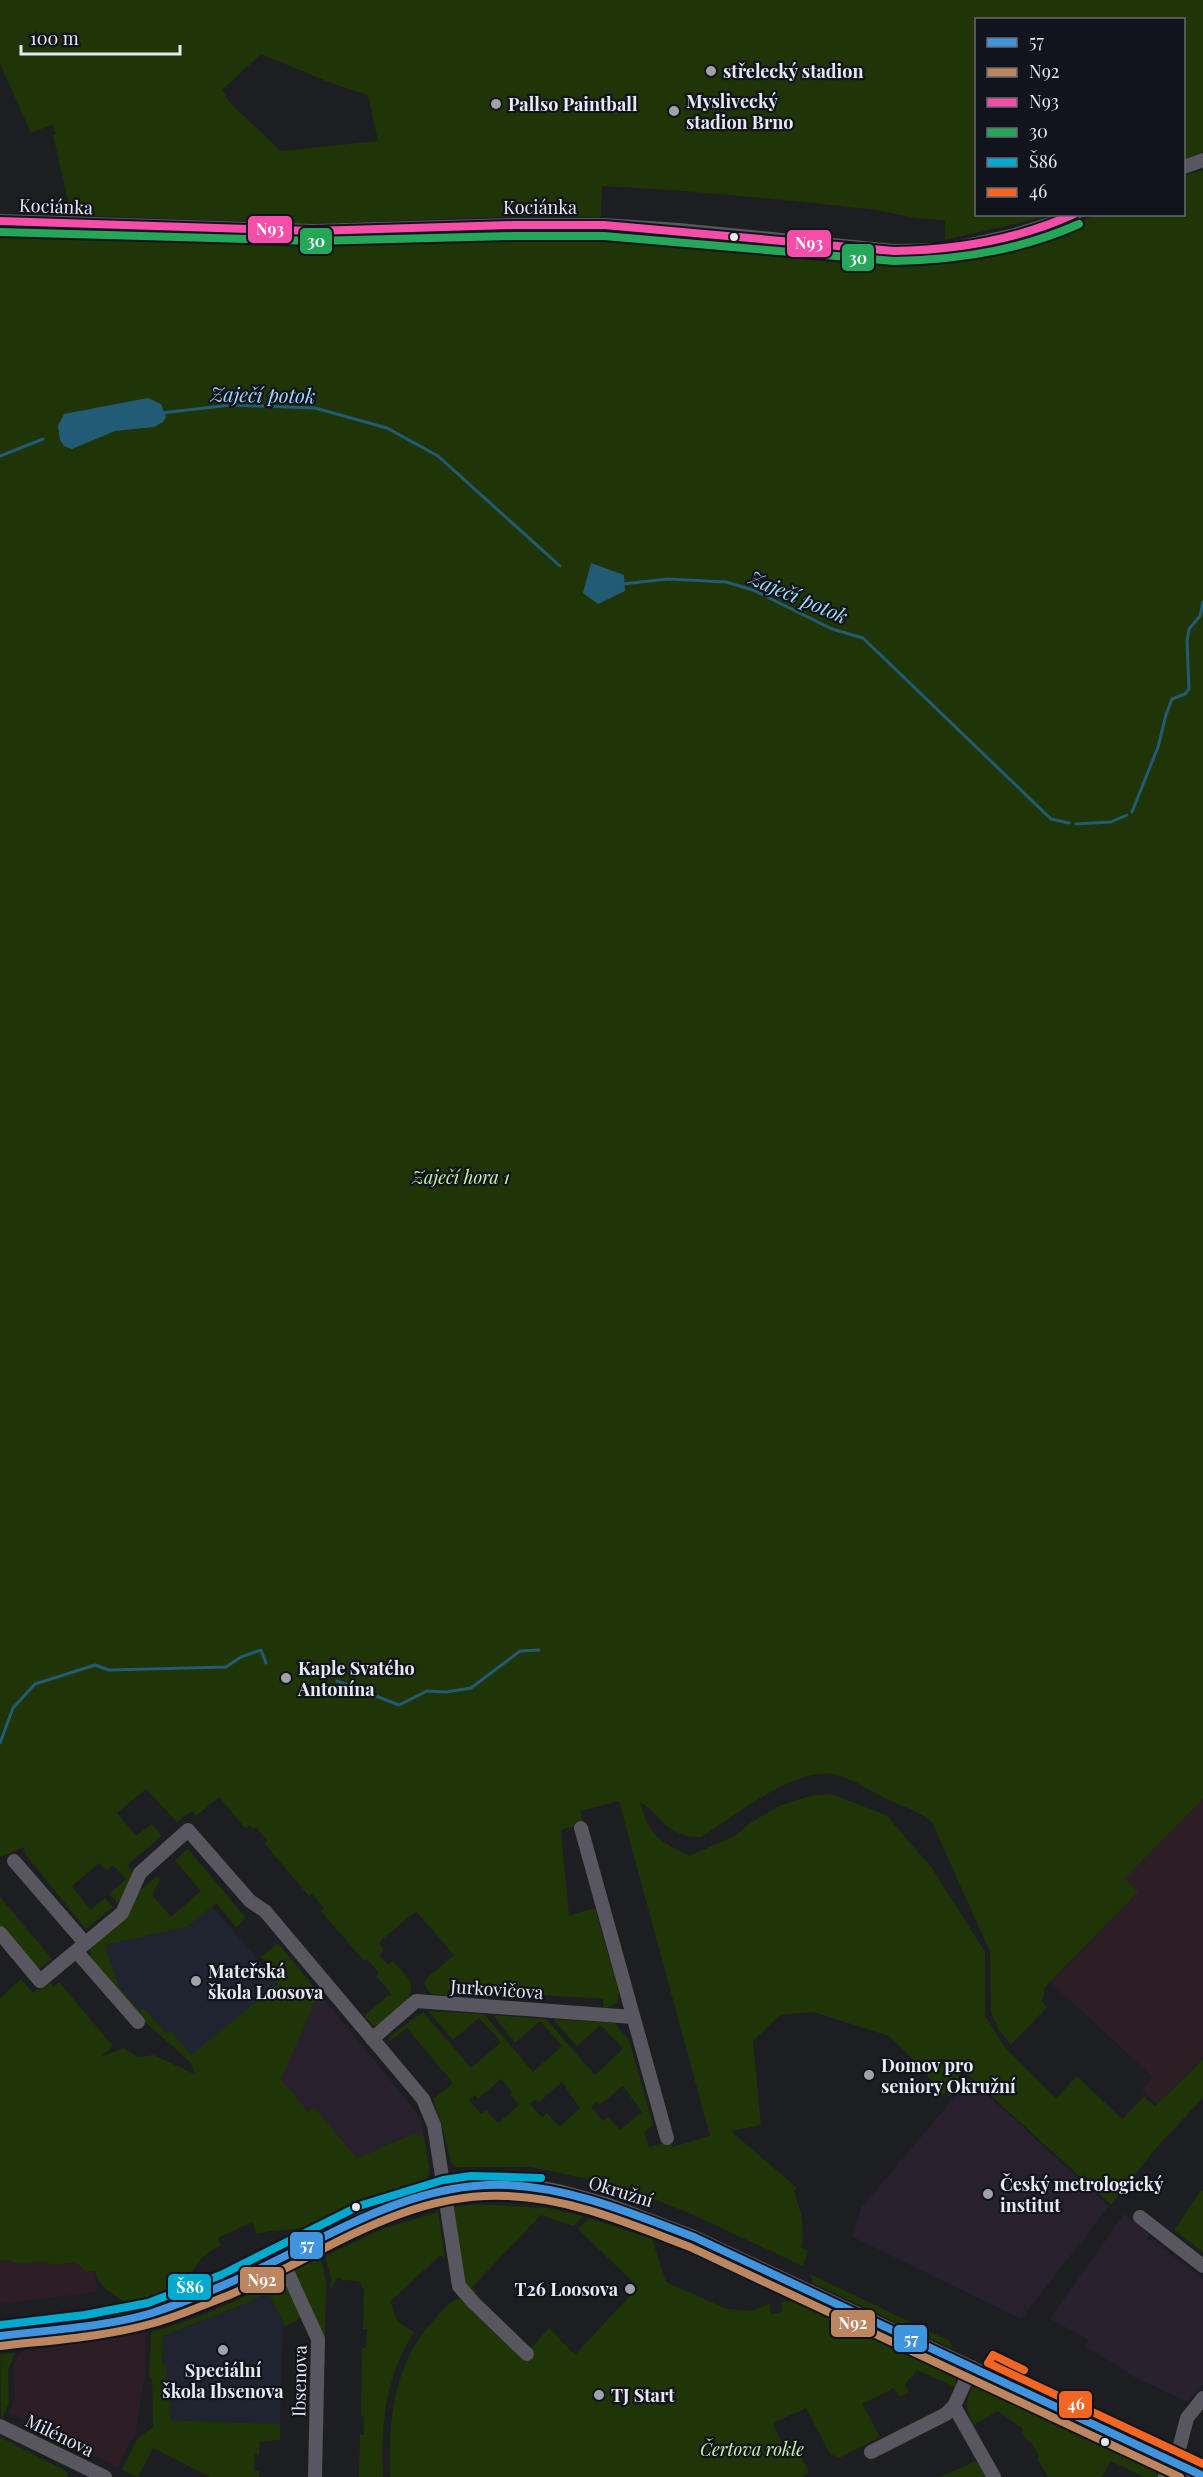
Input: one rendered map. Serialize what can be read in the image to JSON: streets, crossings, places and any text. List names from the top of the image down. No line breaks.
{"streets":{"street":["Kociánka","Jurkovičova","Okružní","Ibsenova","Milénova"]},"crossings":[["Okružní","Ibsenova"]],"water":["Zaječí potok"],"parks":["Zaječí hora 1","Čertova rokle"],"places":["střelecký stadion","Pallso Paintball","Myslivecký stadion Brno","Kaple Svatého Antonína","Mateřská škola Loosova","Domov pro seniory Okružní","Český metrologický institut","T26 Loosova","Speciální škola Ibsenova","TJ Start"],"lines":["transit line N93","transit line 30","transit line Š86","transit line 57","transit line N92","transit line 46"],"legend":["57","N92","N93","30","Š86","46"],"scale_bar":"100 m"}
